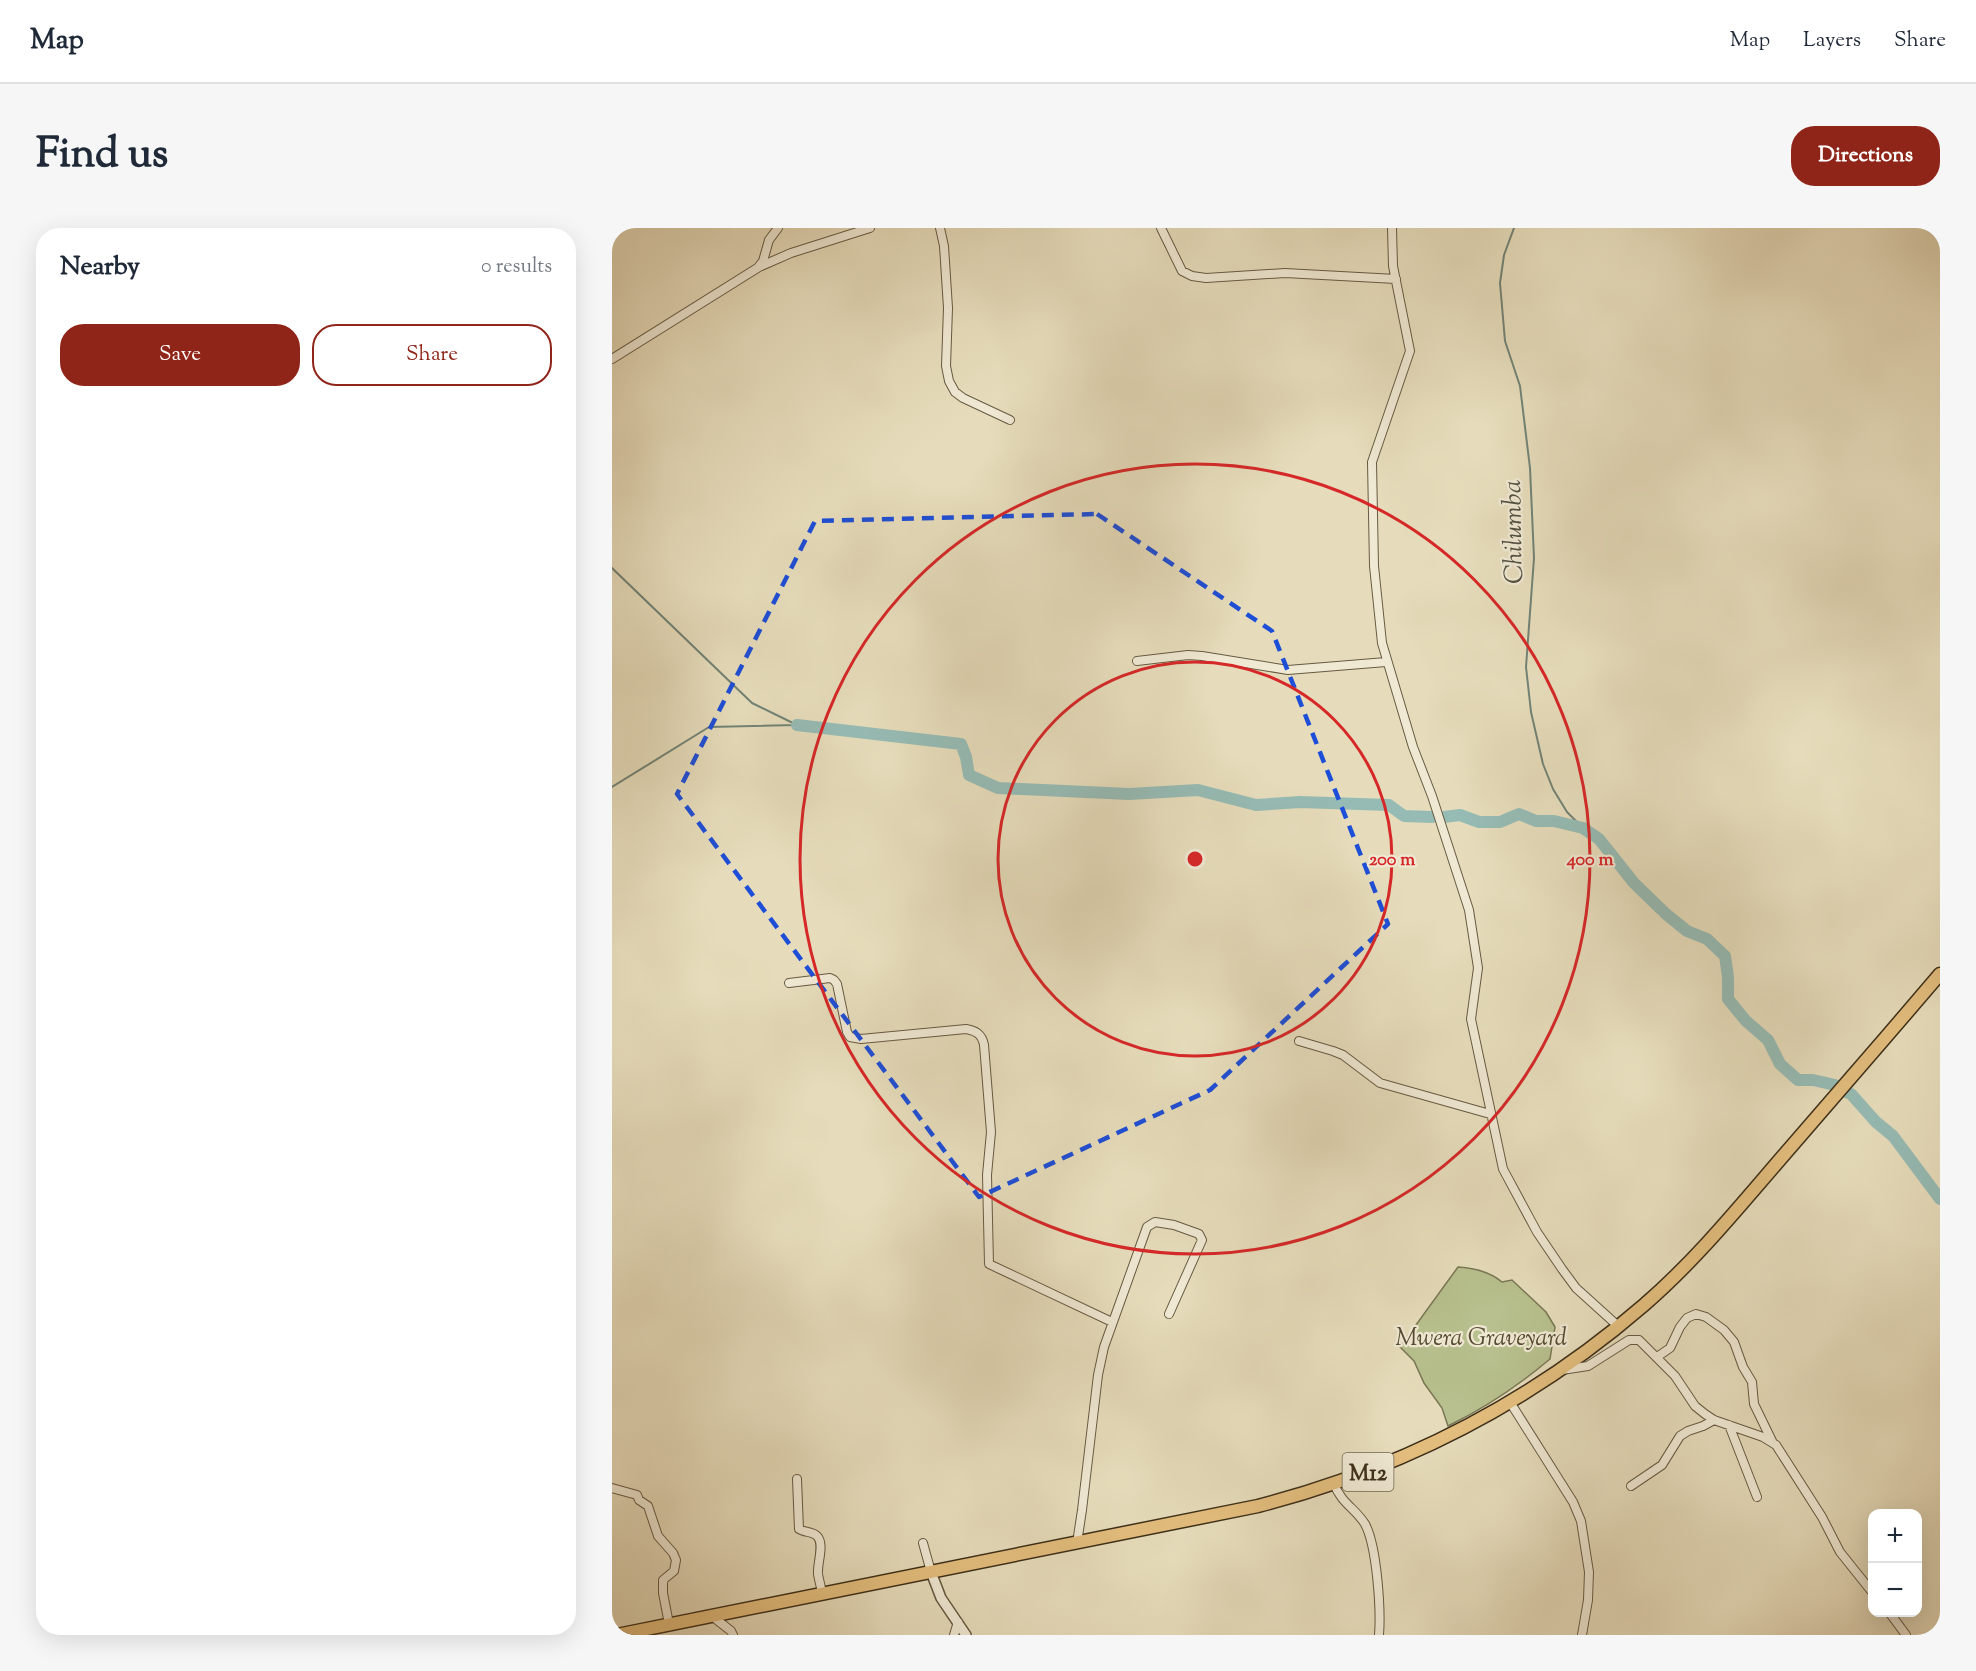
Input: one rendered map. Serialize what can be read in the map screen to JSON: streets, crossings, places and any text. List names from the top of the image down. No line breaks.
{"streets":{"highway":["M12"]},"water":["Chilumba"],"parks":["Mwera Graveyard"],"page":{"header":"Map","nav":["Map","Layers","Share"],"title":"Find us","buttons":["Directions",["Save","Share"]],"heading":["Nearby","0 results"],"map_buttons":["+","−"]},"rings":["200 m","400 m"]}
